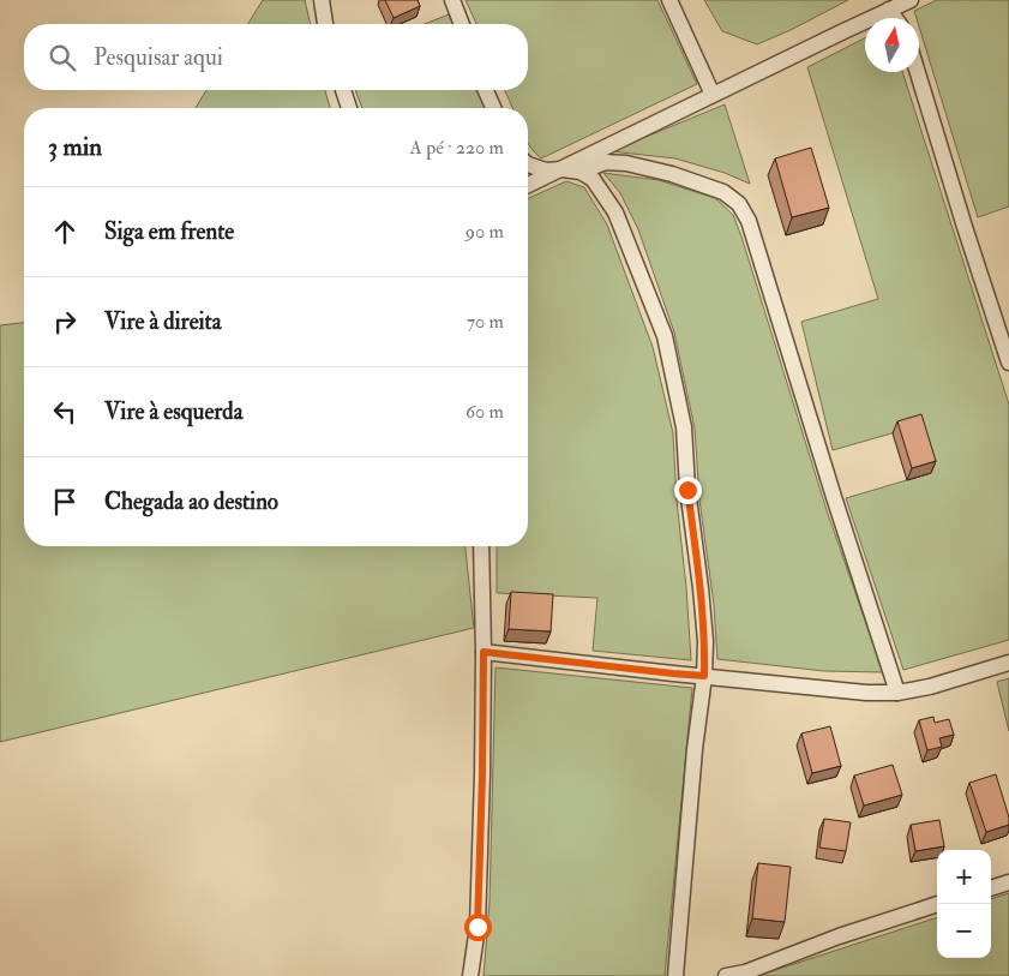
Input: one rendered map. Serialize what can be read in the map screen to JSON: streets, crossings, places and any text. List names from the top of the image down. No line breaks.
{"north":"top","page":{"search":"Pesquisar aqui","heading":["3 min","A pé · 220 m"],"list":[["Siga em frente","90 m"],["Vire à direita","70 m"],["Vire à esquerda","60 m"],"Chegada ao destino"],"map_buttons":["+","−"]}}
